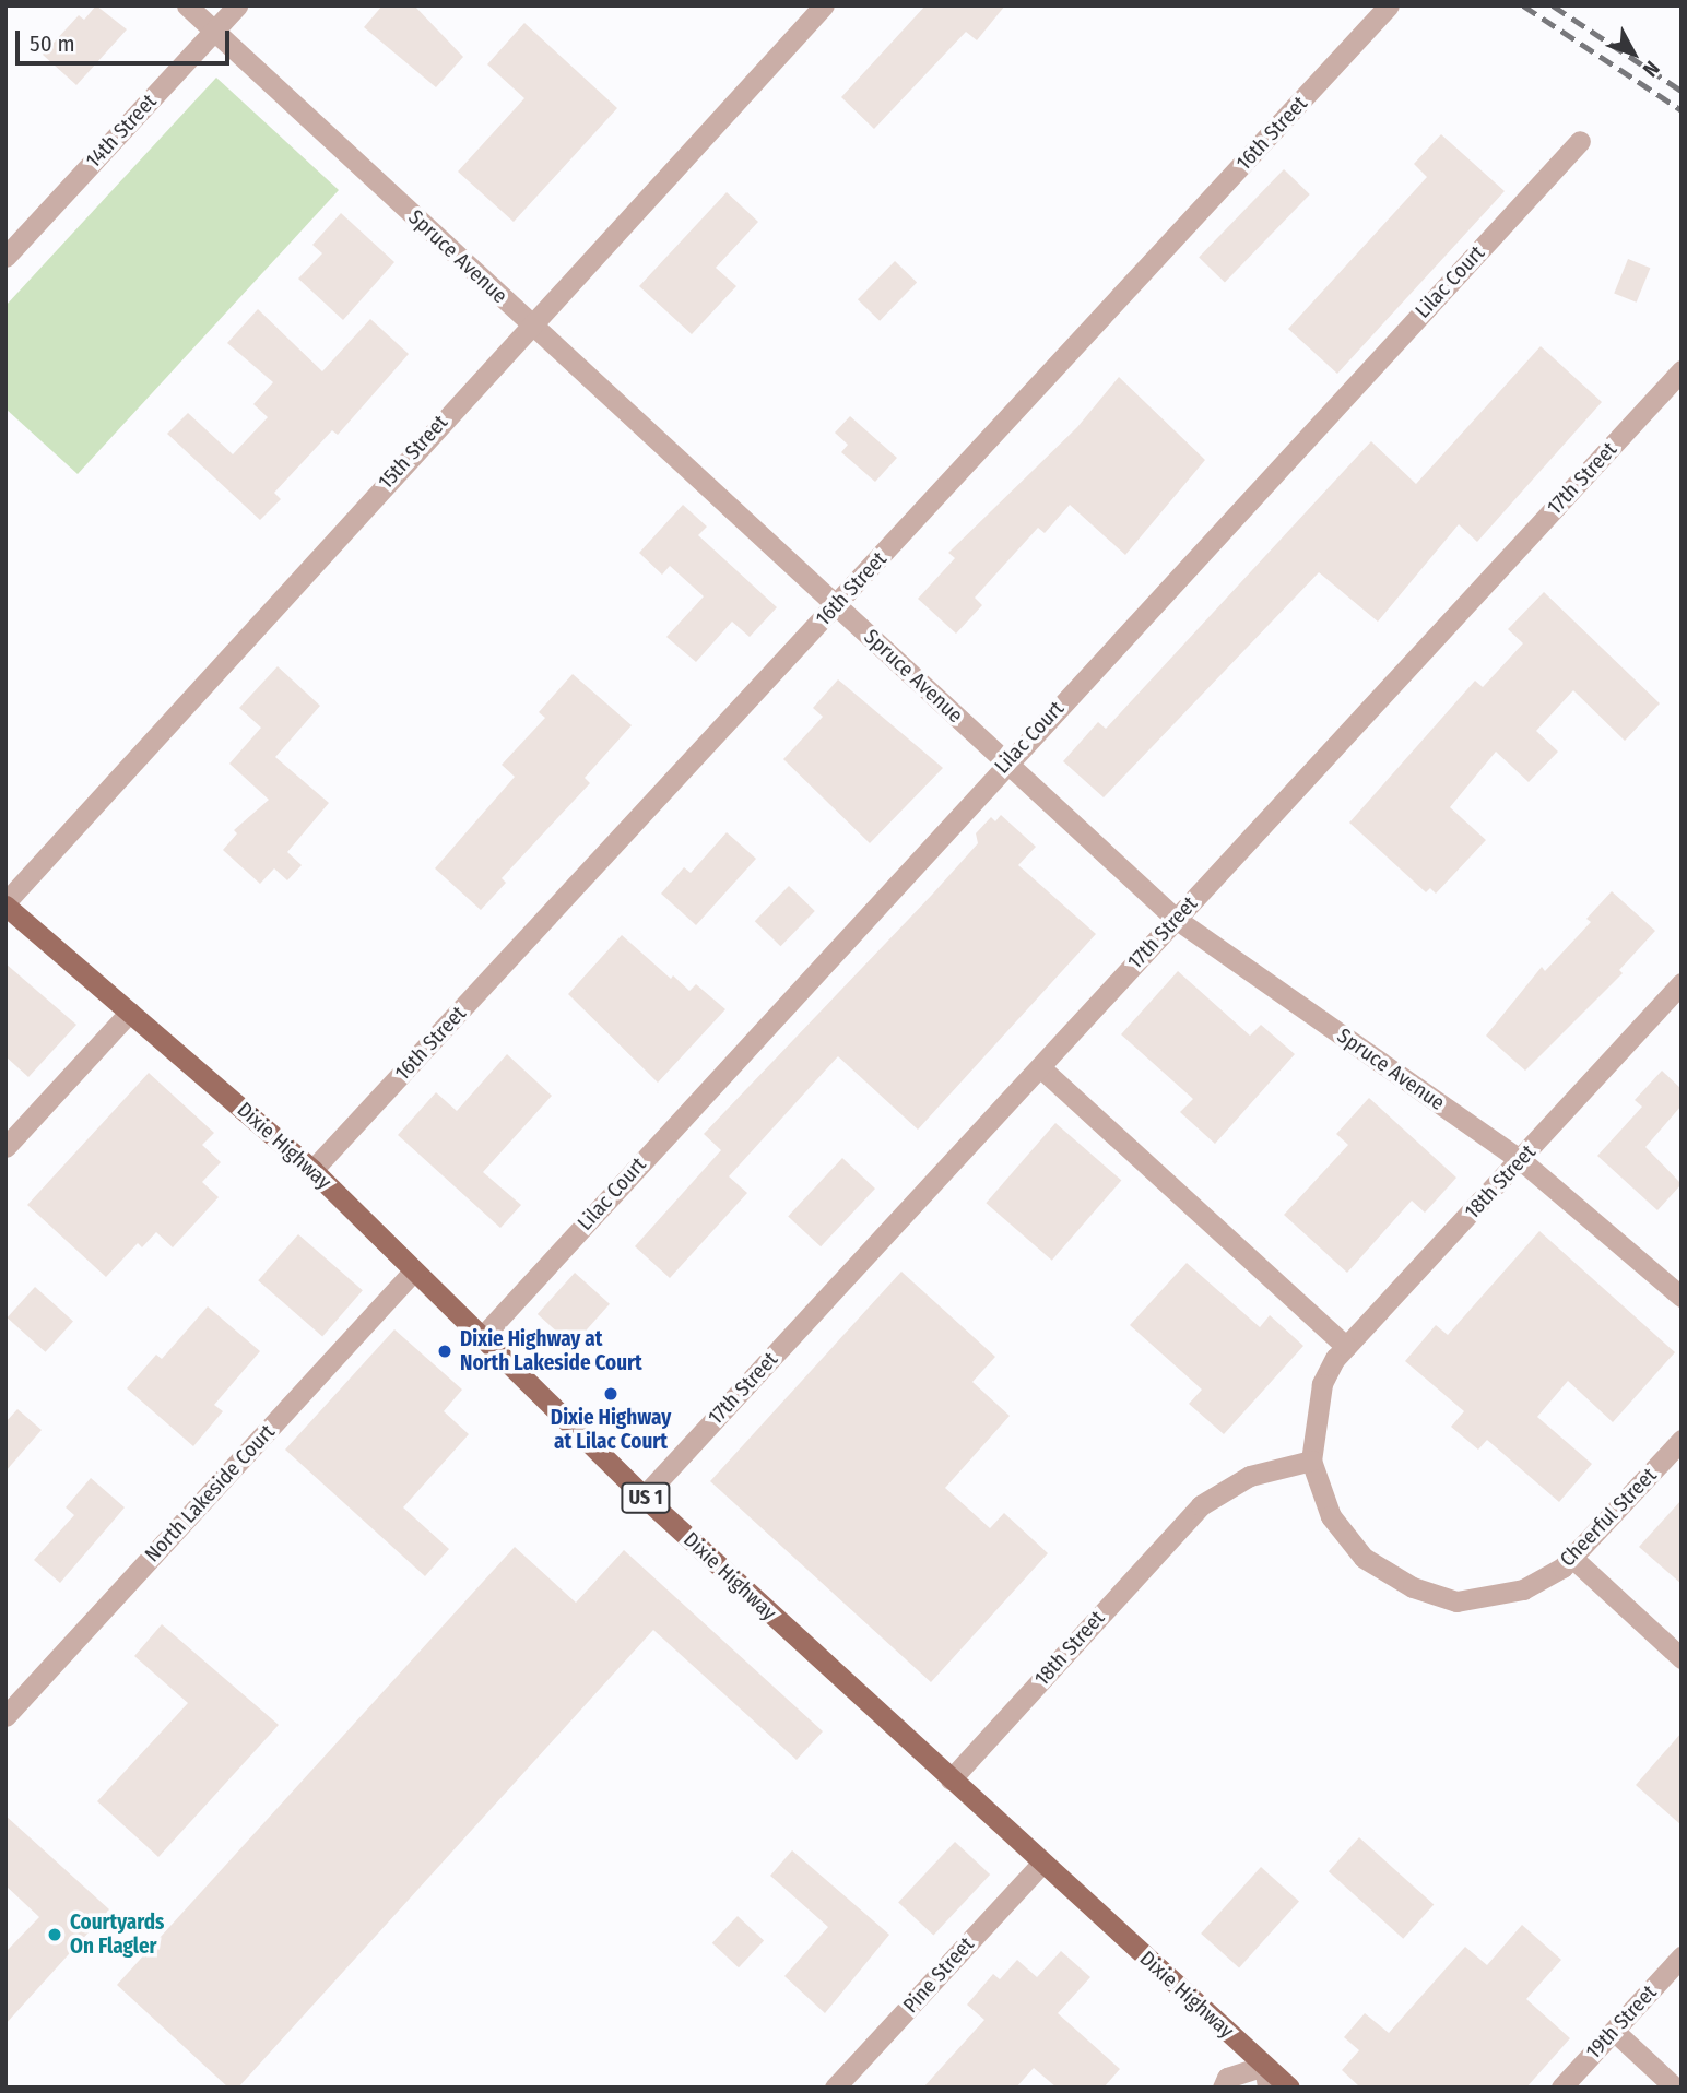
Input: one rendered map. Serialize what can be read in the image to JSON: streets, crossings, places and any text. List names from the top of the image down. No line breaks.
{"streets":{"main road":["Dixie Highway","US 1"],"street":["14th Street","16th Street","Spruce Avenue","Lilac Court","15th Street","17th Street","18th Street","North Lakeside Court","Cheerful Street","Pine Street","19th Street"]},"crossings":[["14th Street","Spruce Avenue"],["16th Street","Spruce Avenue"],["16th Street","Dixie Highway"],["Spruce Avenue","Lilac Court"],["Spruce Avenue","15th Street"],["Spruce Avenue","17th Street"],["Spruce Avenue","18th Street"],["Lilac Court","Dixie Highway"],["15th Street","Dixie Highway"],["17th Street","Dixie Highway"],["Dixie Highway","18th Street"],["Dixie Highway","North Lakeside Court"],["Dixie Highway","Pine Street"],["18th Street","Cheerful Street"]],"places":["Dixie Highway at North Lakeside Court","Dixie Highway at Lilac Court","Courtyards On Flagler"],"scale_bar":"50 m","north":"bottom right"}
